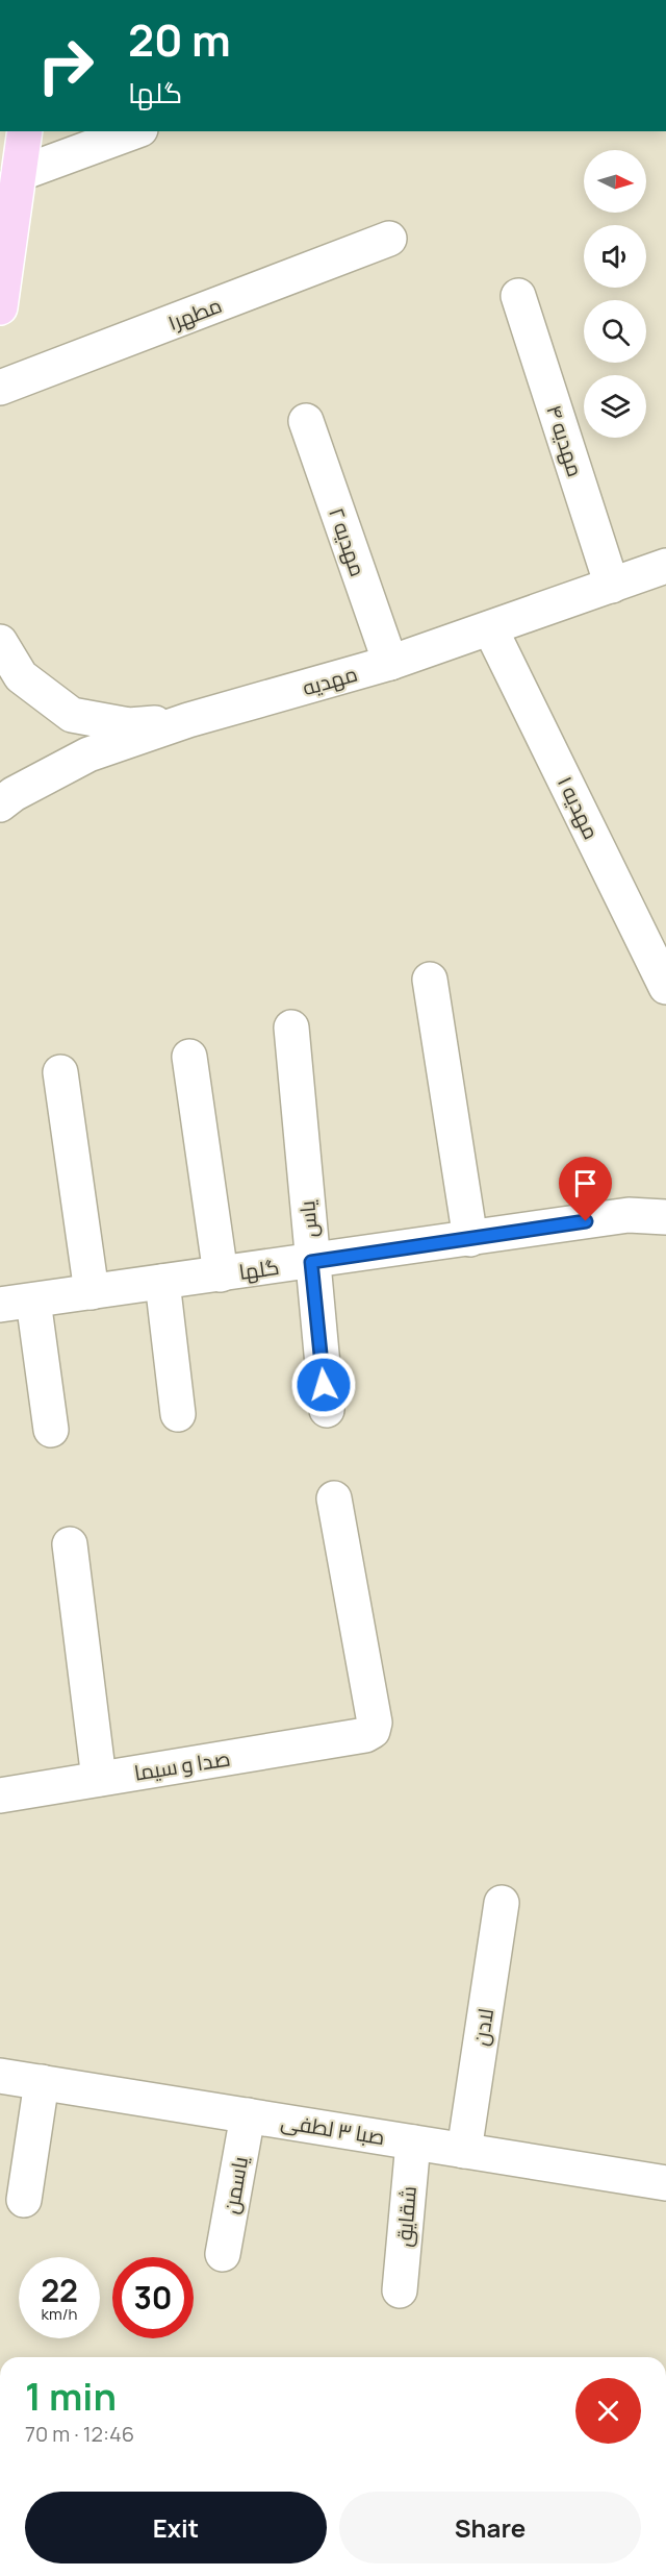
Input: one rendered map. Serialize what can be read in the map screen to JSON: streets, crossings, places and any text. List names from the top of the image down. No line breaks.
{"streets":{"street":["مطهر۱","مهدیه ۴","مهدیه ۲","مهدیه","مهدیه ۱","یاس","گلها","صدا و سیما","لادن","صبا ۳ لطفی","یاسمن","شقایق"]},"crossings":[["مهدیه ۴","مهدیه"],["مهدیه ۲","مهدیه"],["مهدیه","مهدیه ۱"],["یاس","گلها"],["لادن","صبا ۳ لطفی"],["صبا ۳ لطفی","یاسمن"],["صبا ۳ لطفی","شقایق"]],"north":"right","page":{"turn":["20 m","گلها"],"speed":"22 km/h","limit":"30","heading":["1 min","70 m · 12:46"],"buttons":["Exit","Share"]}}
